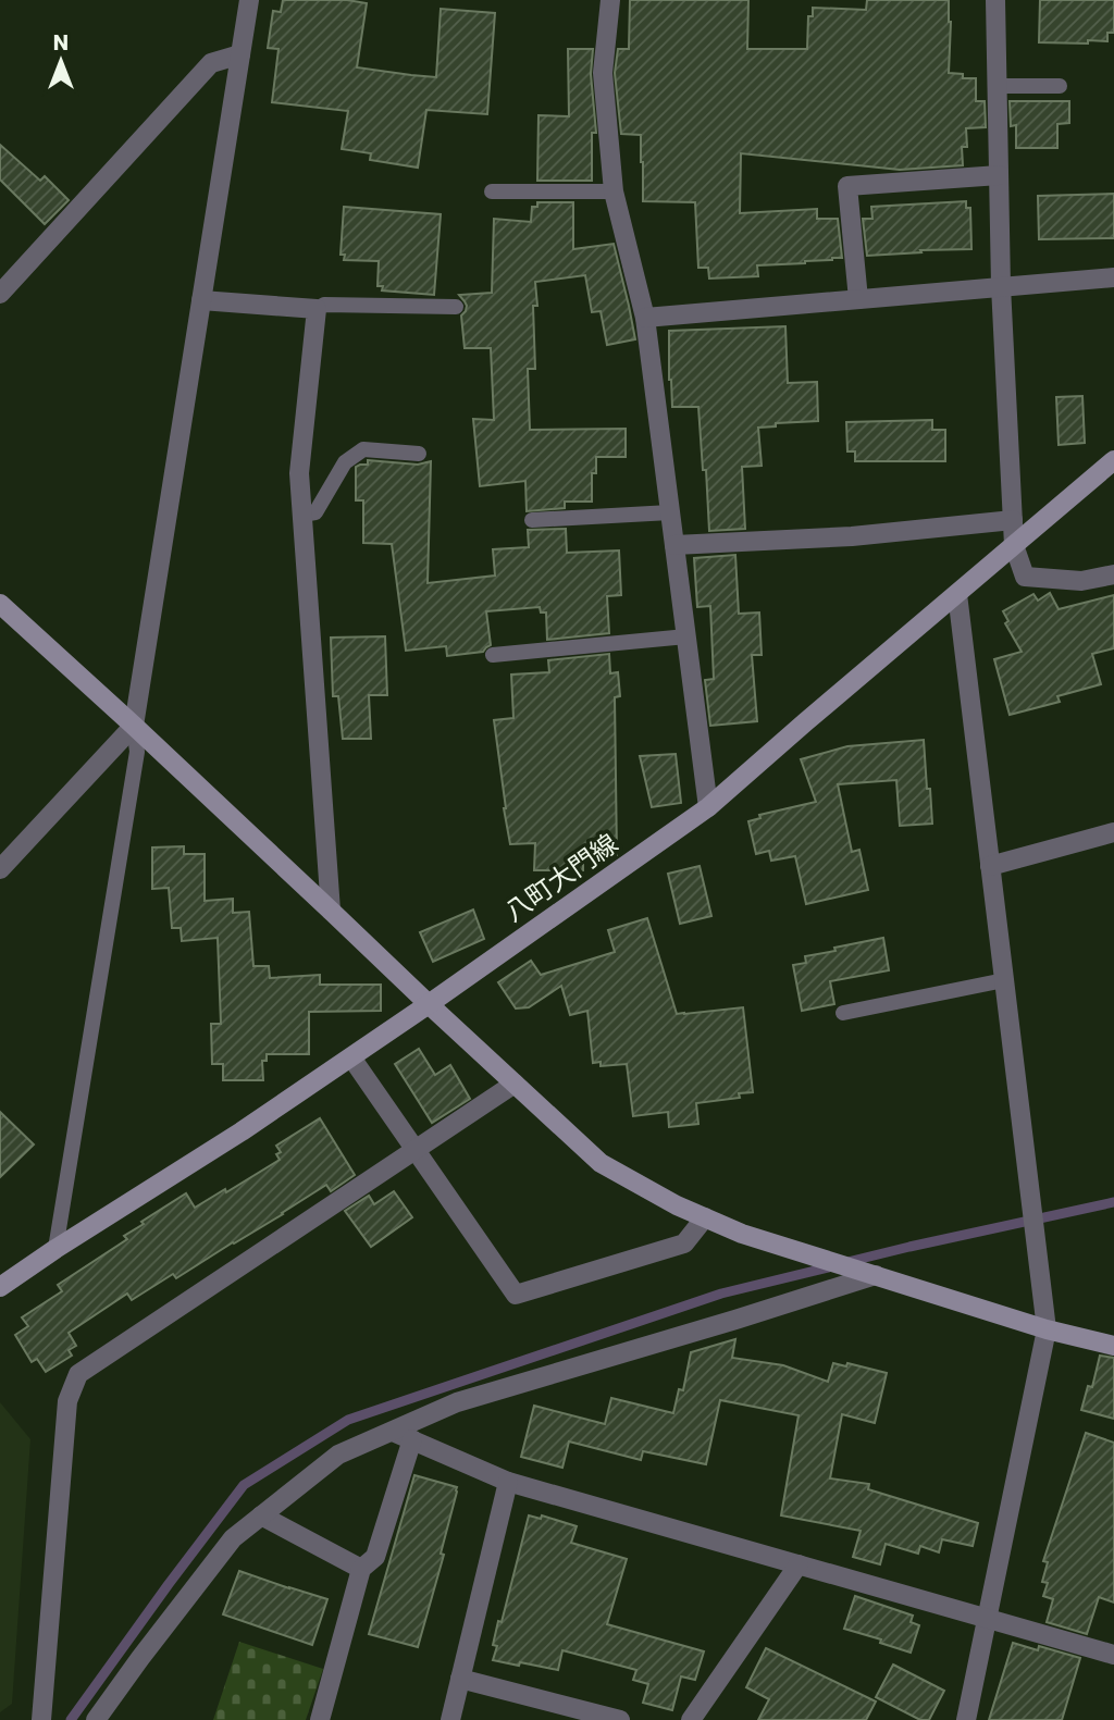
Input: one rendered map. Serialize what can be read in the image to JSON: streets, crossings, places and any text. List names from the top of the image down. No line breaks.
{"streets":{"main road":["八町大門線"]},"north":"top"}
